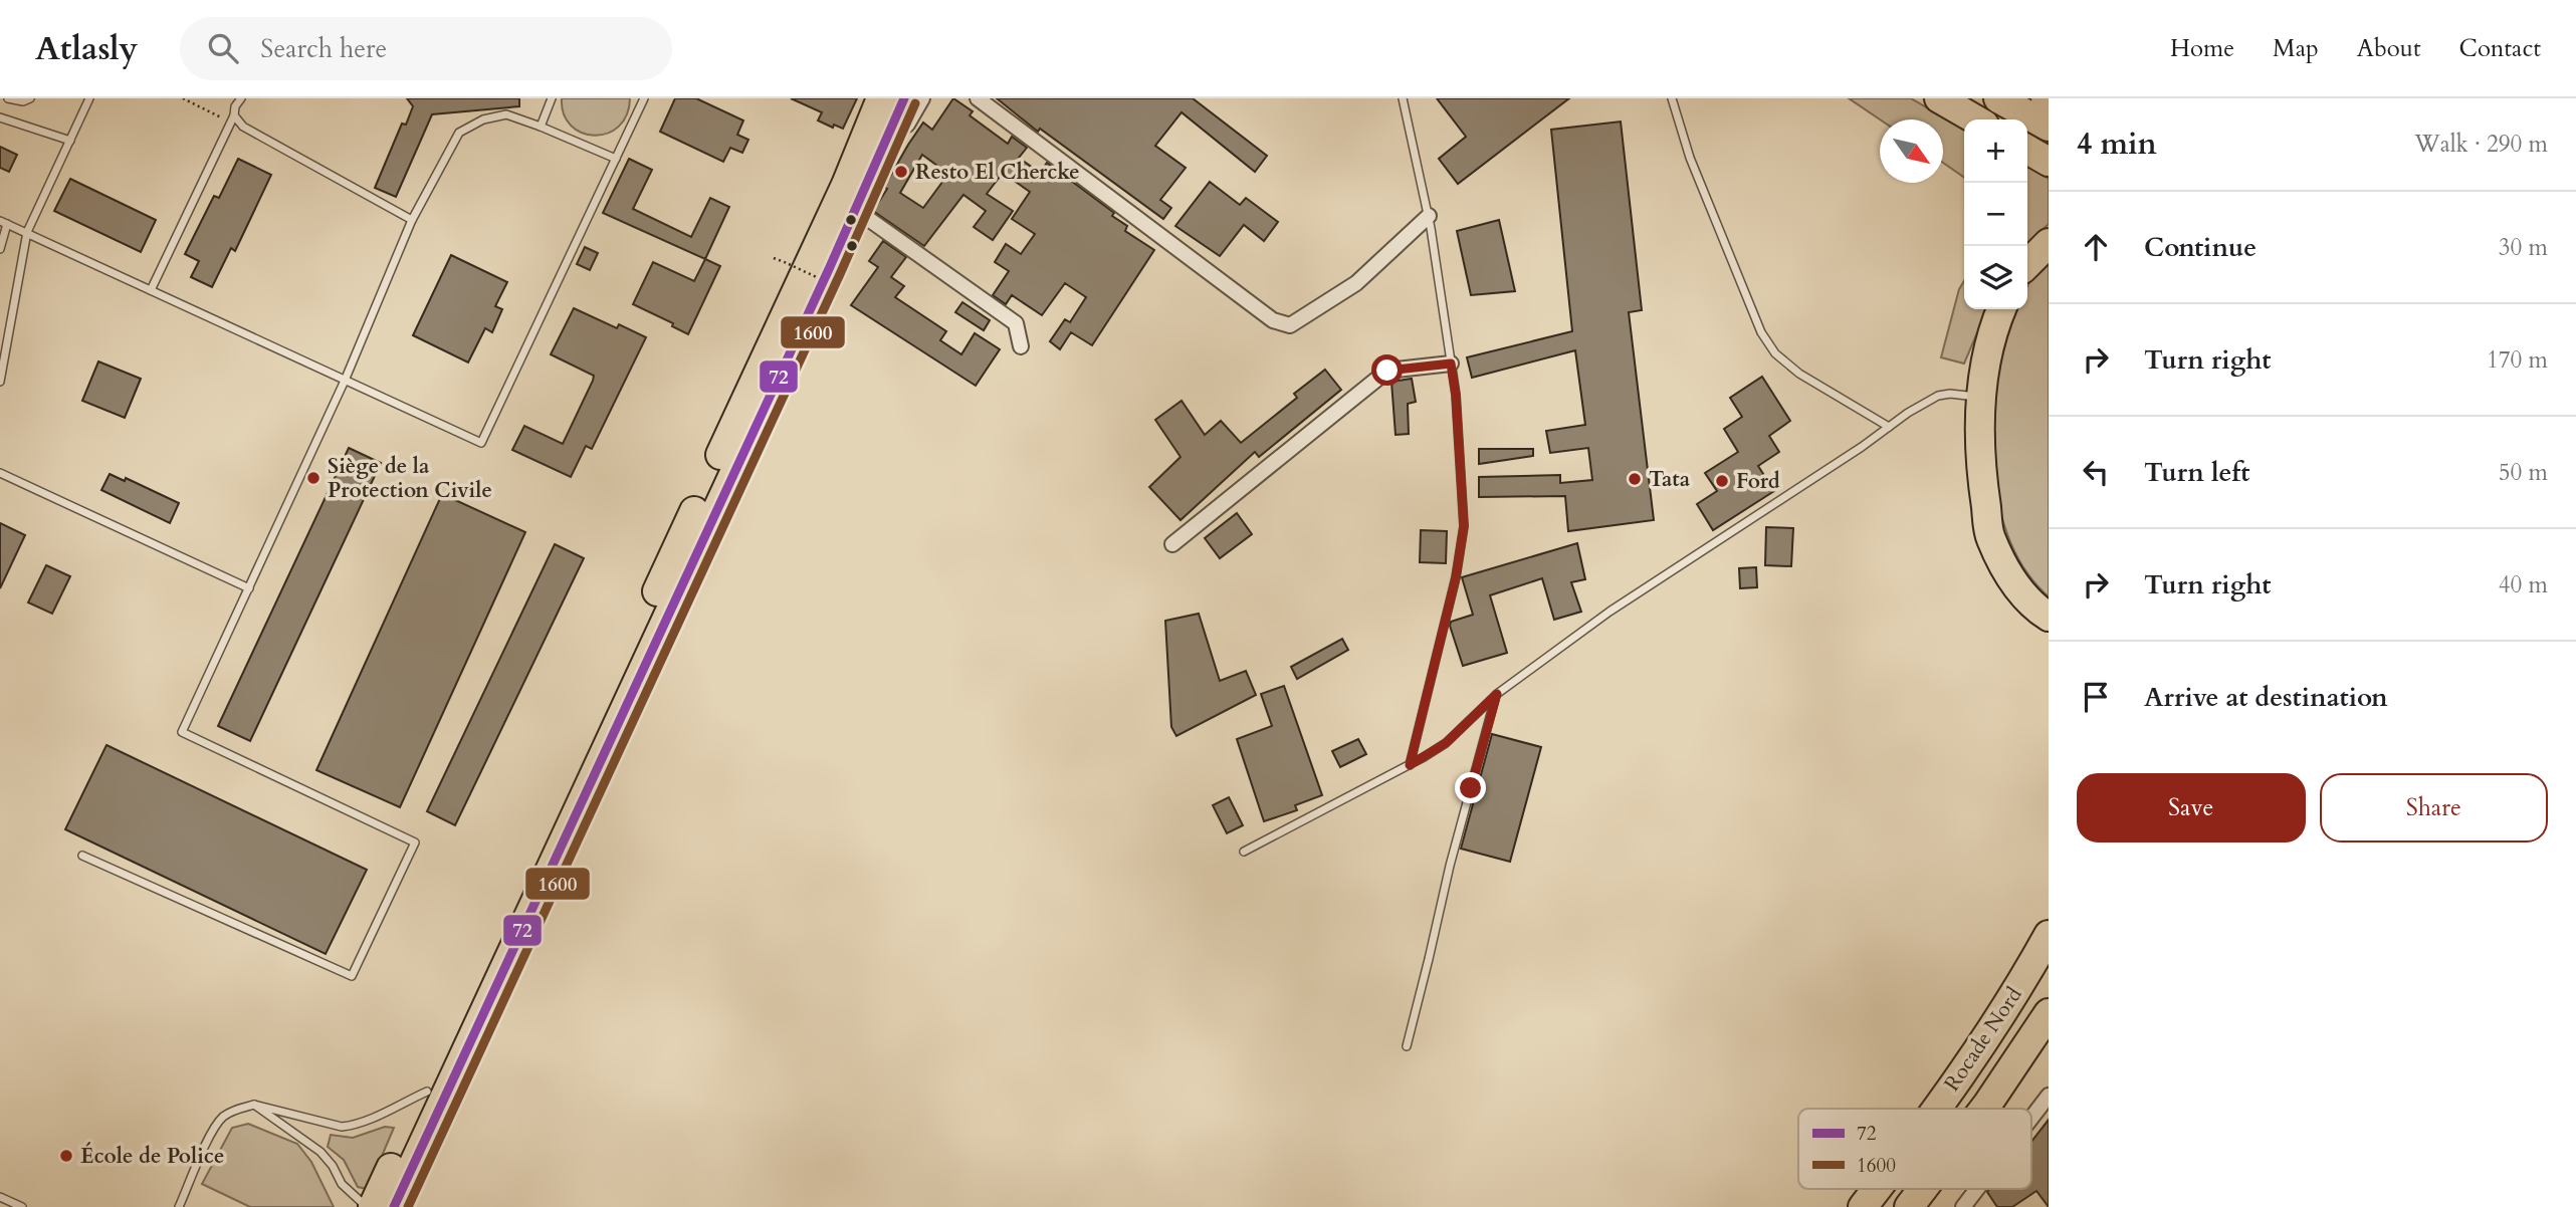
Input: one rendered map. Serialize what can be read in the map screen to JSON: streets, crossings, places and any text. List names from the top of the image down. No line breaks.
{"streets":{"highway":["Rocade Nord"]},"places":["Resto El Chercke","Siège de la Protection Civile","Tata","Ford","École de Police"],"lines":["transit line 72","transit line 1600"],"legend":["72","1600"],"north":"bottom right","page":{"header":"Atlasly","search":"Search here","nav":["Home","Map","About","Contact"],"heading":["4 min","Walk · 290 m"],"map_buttons":["+","−"],"list":[["Continue","30 m"],["Turn right","170 m"],["Turn left","50 m"],["Turn right","40 m"],"Arrive at destination"],"buttons":["Save","Share"]}}
